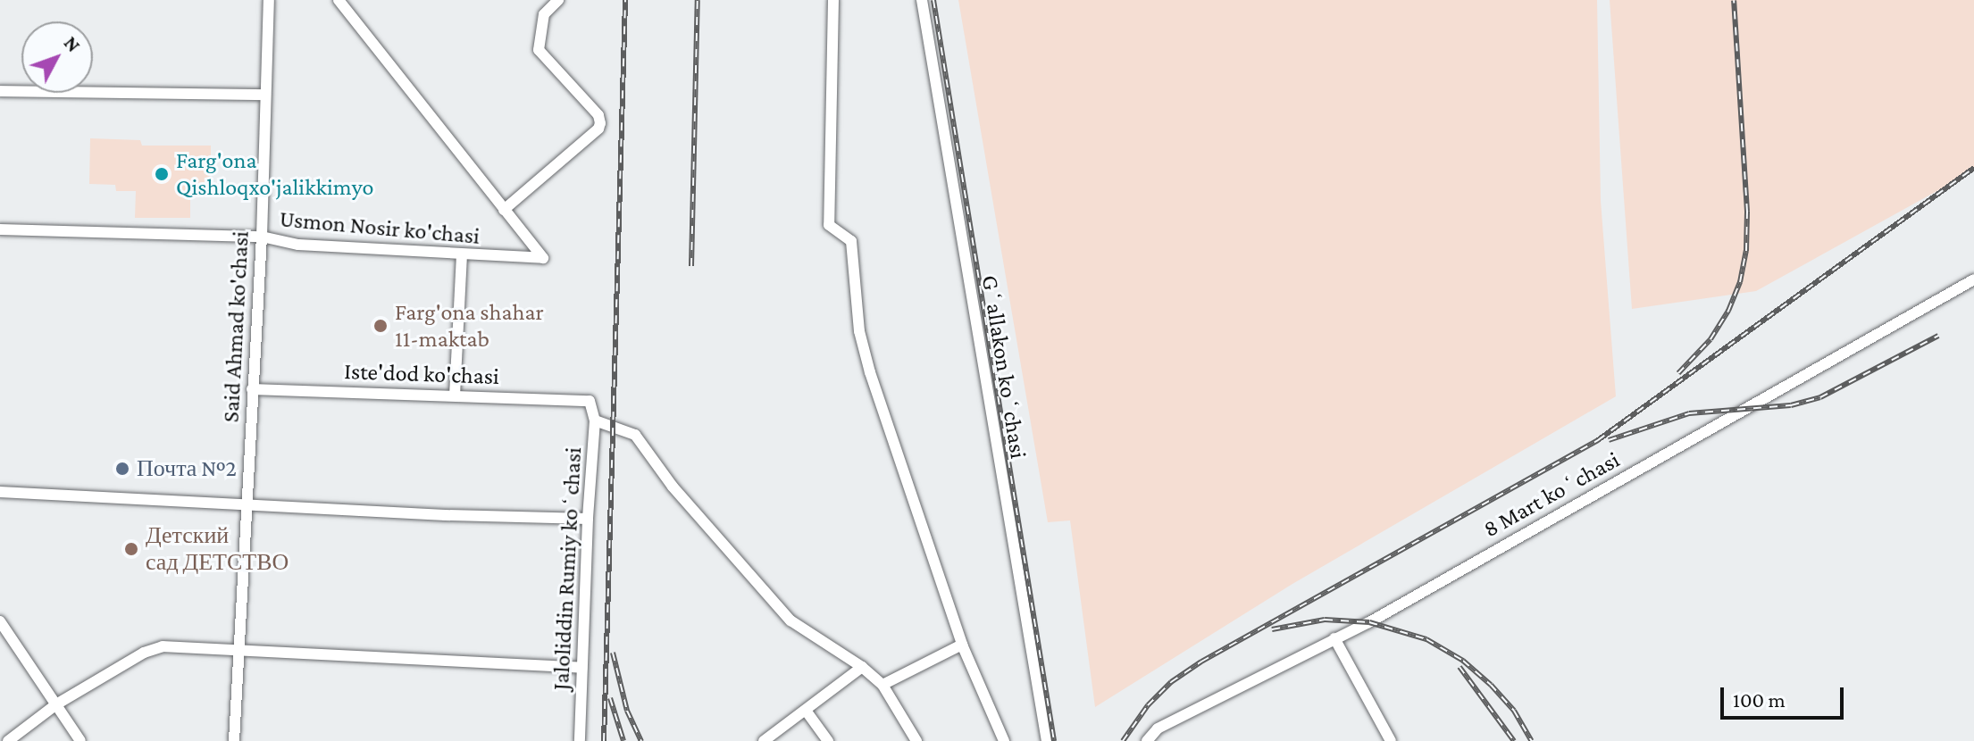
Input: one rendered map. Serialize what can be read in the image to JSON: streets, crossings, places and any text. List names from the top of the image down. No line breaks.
{"streets":{"street":["Usmon Nosir ko'chasi","Said Ahmad ko'chasi","Gʻallakon koʻchasi","Iste'dod ko'chasi","8 Mart koʻchasi","Jaloliddin Rumiy koʻchasi"]},"crossings":[["Usmon Nosir ko'chasi","Said Ahmad ko'chasi"],["Said Ahmad ko'chasi","Iste'dod ko'chasi"],["Iste'dod ko'chasi","Jaloliddin Rumiy koʻchasi"]],"places":["Farg'ona Qishloqxo'jalikkimyo","Farg'ona shahar 11-maktab","Почта №2","Детский сад ДЕТСТВО"],"scale_bar":"100 m","north":"top right"}
